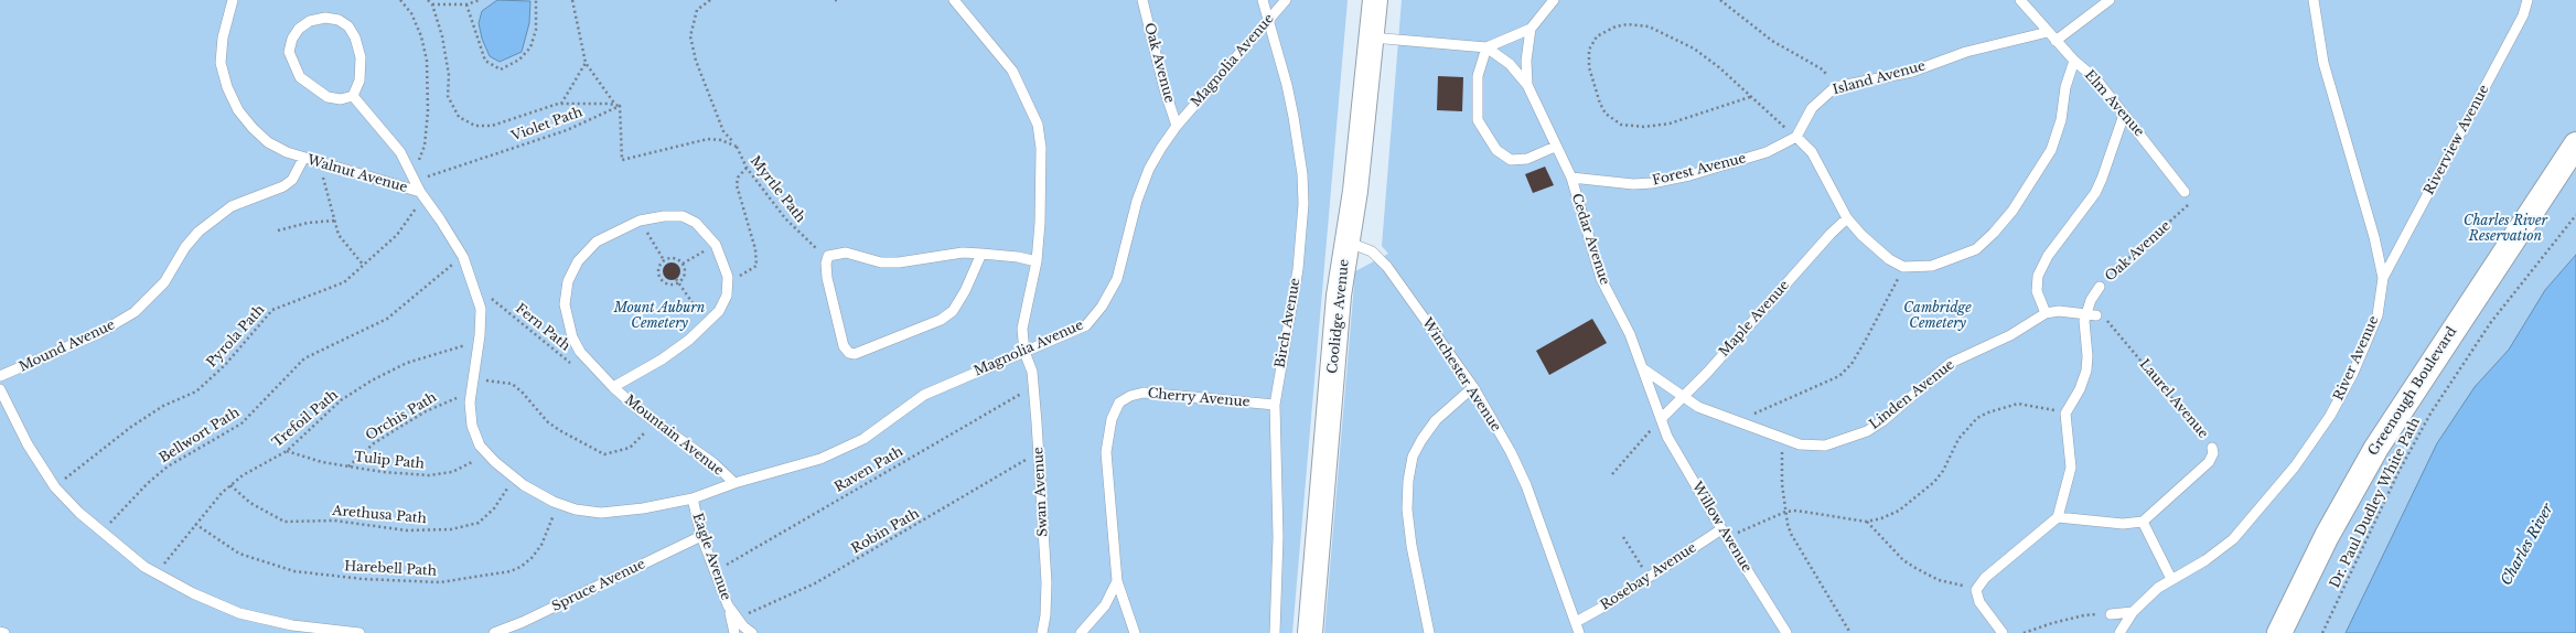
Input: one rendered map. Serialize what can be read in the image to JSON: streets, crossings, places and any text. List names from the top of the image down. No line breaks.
{"streets":{"street":["Coolidge Avenue","Greenough Boulevard"],"lane":["Magnolia Avenue","Oak Avenue","Island Avenue","Elm Avenue","Riverview Avenue","Forest Avenue","Walnut Avenue","Cedar Avenue","Maple Avenue","Birch Avenue","Mound Avenue","River Avenue","Winchester Avenue","Linden Avenue","Cherry Avenue","Laurel Avenue","Mountain Avenue","Swan Avenue","Willow Avenue","Eagle Avenue","Rosebay Avenue","Spruce Avenue"],"path":["Violet Path","Myrtle Path","Fern Path","Pyrola Path","Orchis Path","Trefoil Path","Bellwort Path","Tulip Path","Raven Path","Dr. Paul Dudley White Path","Arethusa Path","Robin Path","Harebell Path"]},"crossings":[["Magnolia Avenue","Oak Avenue"],["Magnolia Avenue","Walnut Avenue"],["Magnolia Avenue","Birch Avenue"],["Magnolia Avenue","Mountain Avenue"],["Magnolia Avenue","Swan Avenue"],["Magnolia Avenue","Eagle Avenue"],["Oak Avenue","Elm Avenue"],["Island Avenue","Elm Avenue"],["Island Avenue","Forest Avenue"],["Riverview Avenue","River Avenue"],["Forest Avenue","Cedar Avenue"],["Walnut Avenue","Fern Path"],["Walnut Avenue","Pyrola Path"],["Walnut Avenue","Mound Avenue"],["Walnut Avenue","Orchis Path"],["Walnut Avenue","Trefoil Path"],["Walnut Avenue","Bellwort Path"],["Walnut Avenue","Tulip Path"],["Walnut Avenue","Arethusa Path"],["Walnut Avenue","Eagle Avenue"],["Walnut Avenue","Harebell Path"],["Cedar Avenue","Maple Avenue"],["Cedar Avenue","Linden Avenue"],["Cedar Avenue","Willow Avenue"],["Coolidge Avenue","Winchester Avenue"],["Maple Avenue","Linden Avenue"],["Maple Avenue","Willow Avenue"],["Birch Avenue","Cherry Avenue"],["Fern Path","Mountain Avenue"],["Winchester Avenue","Rosebay Avenue"],["Orchis Path","Tulip Path"],["Trefoil Path","Tulip Path"],["Trefoil Path","Arethusa Path"],["Trefoil Path","Harebell Path"],["Raven Path","Swan Avenue"],["Raven Path","Eagle Avenue"],["Swan Avenue","Robin Path"],["Willow Avenue","Rosebay Avenue"],["Robin Path","Eagle Avenue"],["Eagle Avenue","Spruce Avenue"]],"water":["Charles River"],"parks":["Charles River Reservation","Mount Auburn Cemetery","Cambridge Cemetery"]}
